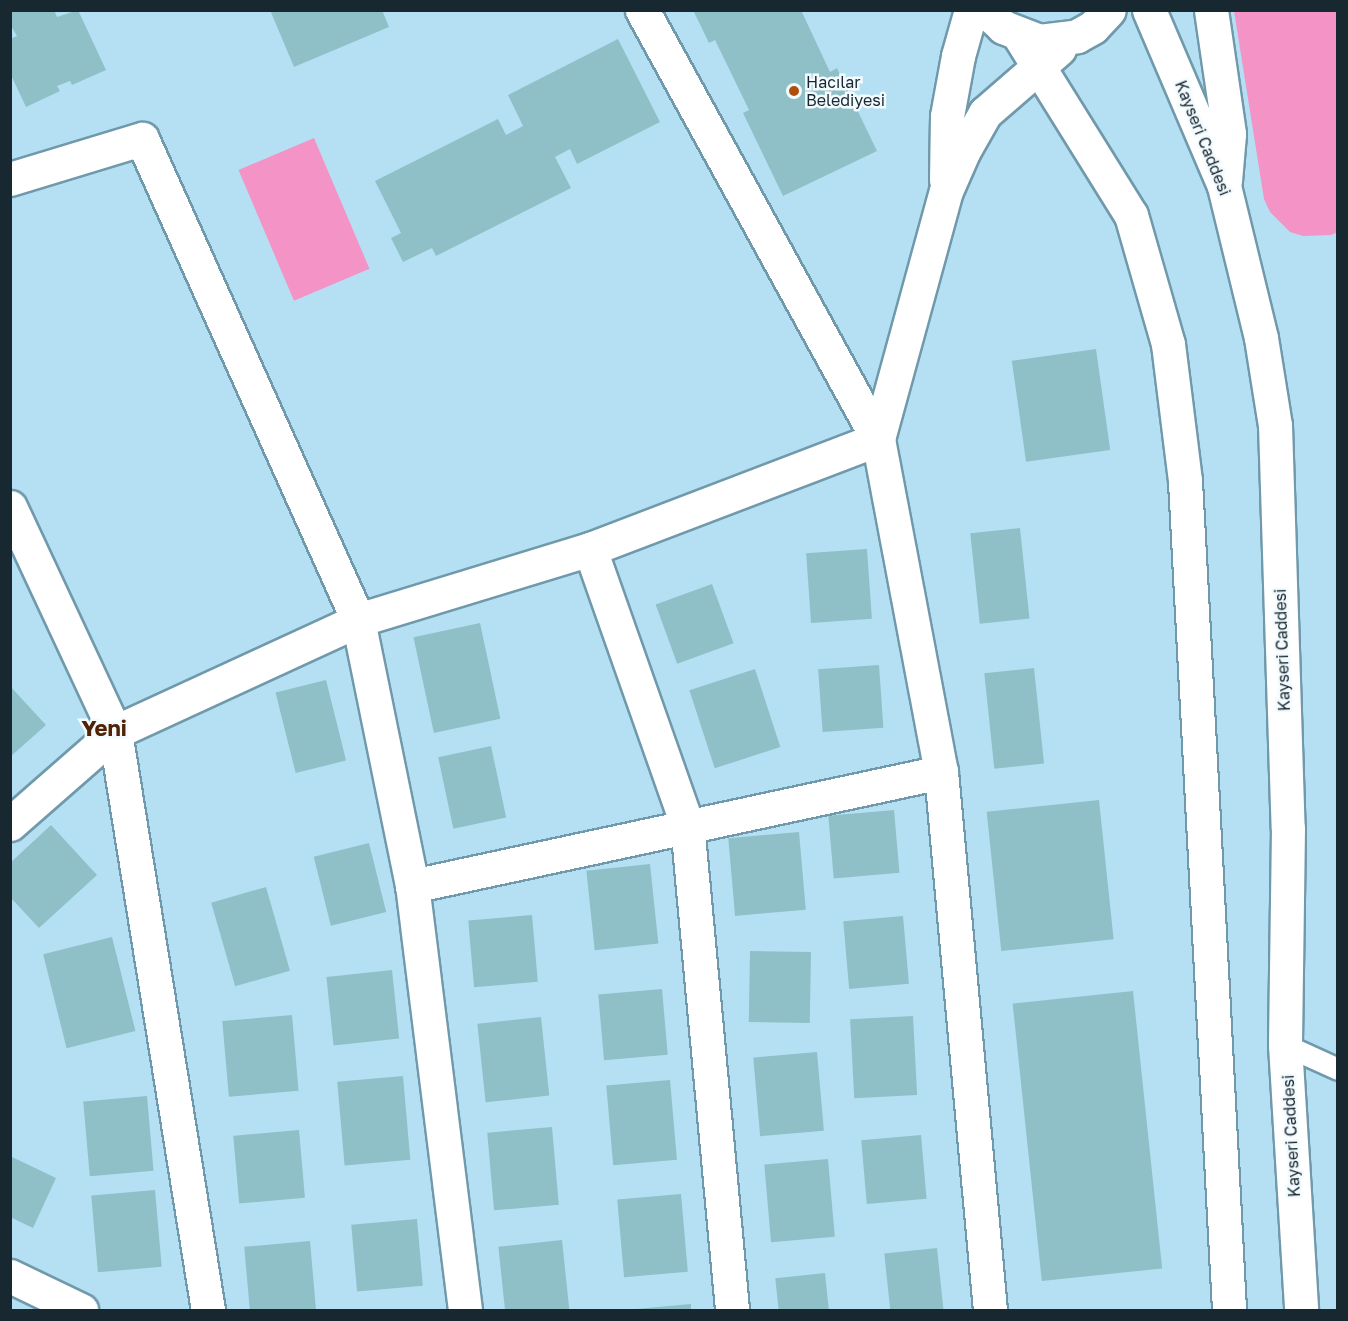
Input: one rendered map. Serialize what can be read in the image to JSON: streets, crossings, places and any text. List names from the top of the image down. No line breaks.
{"streets":{"street":["Kayseri Caddesi"]},"districts":["Yeni"],"places":["Hacılar Belediyesi"]}
